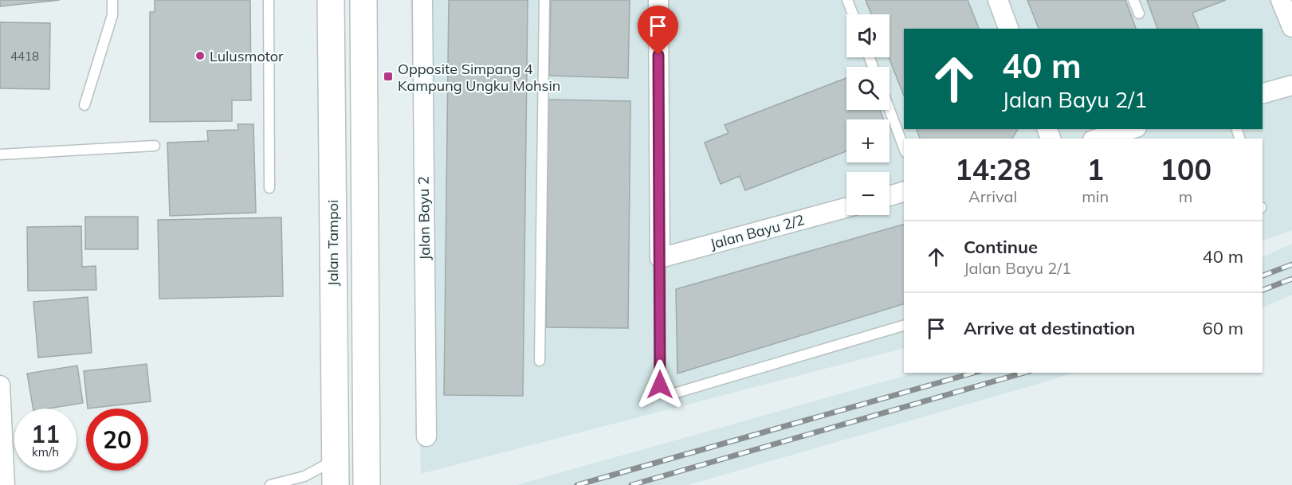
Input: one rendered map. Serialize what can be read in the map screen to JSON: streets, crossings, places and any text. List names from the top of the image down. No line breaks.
{"streets":{"main road":["Jalan Tampoi"],"street":["Jalan Bayu 2","Jalan Bayu 2/2"]},"places":{"other":["Lulusmotor"],"transit":["Opposite Simpang 4 Kampung Ungku Mohsin"]},"house_numbers":["4418"],"page":{"map_buttons":["+","−"],"turn":["40 m","Jalan Bayu 2/1"],"eta":["14:28","Arrival","1","min","100","m"],"list":[{"name":"Continue","note":"Jalan Bayu 2/1","value":"40 m"},{"name":"Arrive at destination","value":"60 m"}],"speed":"11 km/h","limit":"20"}}
